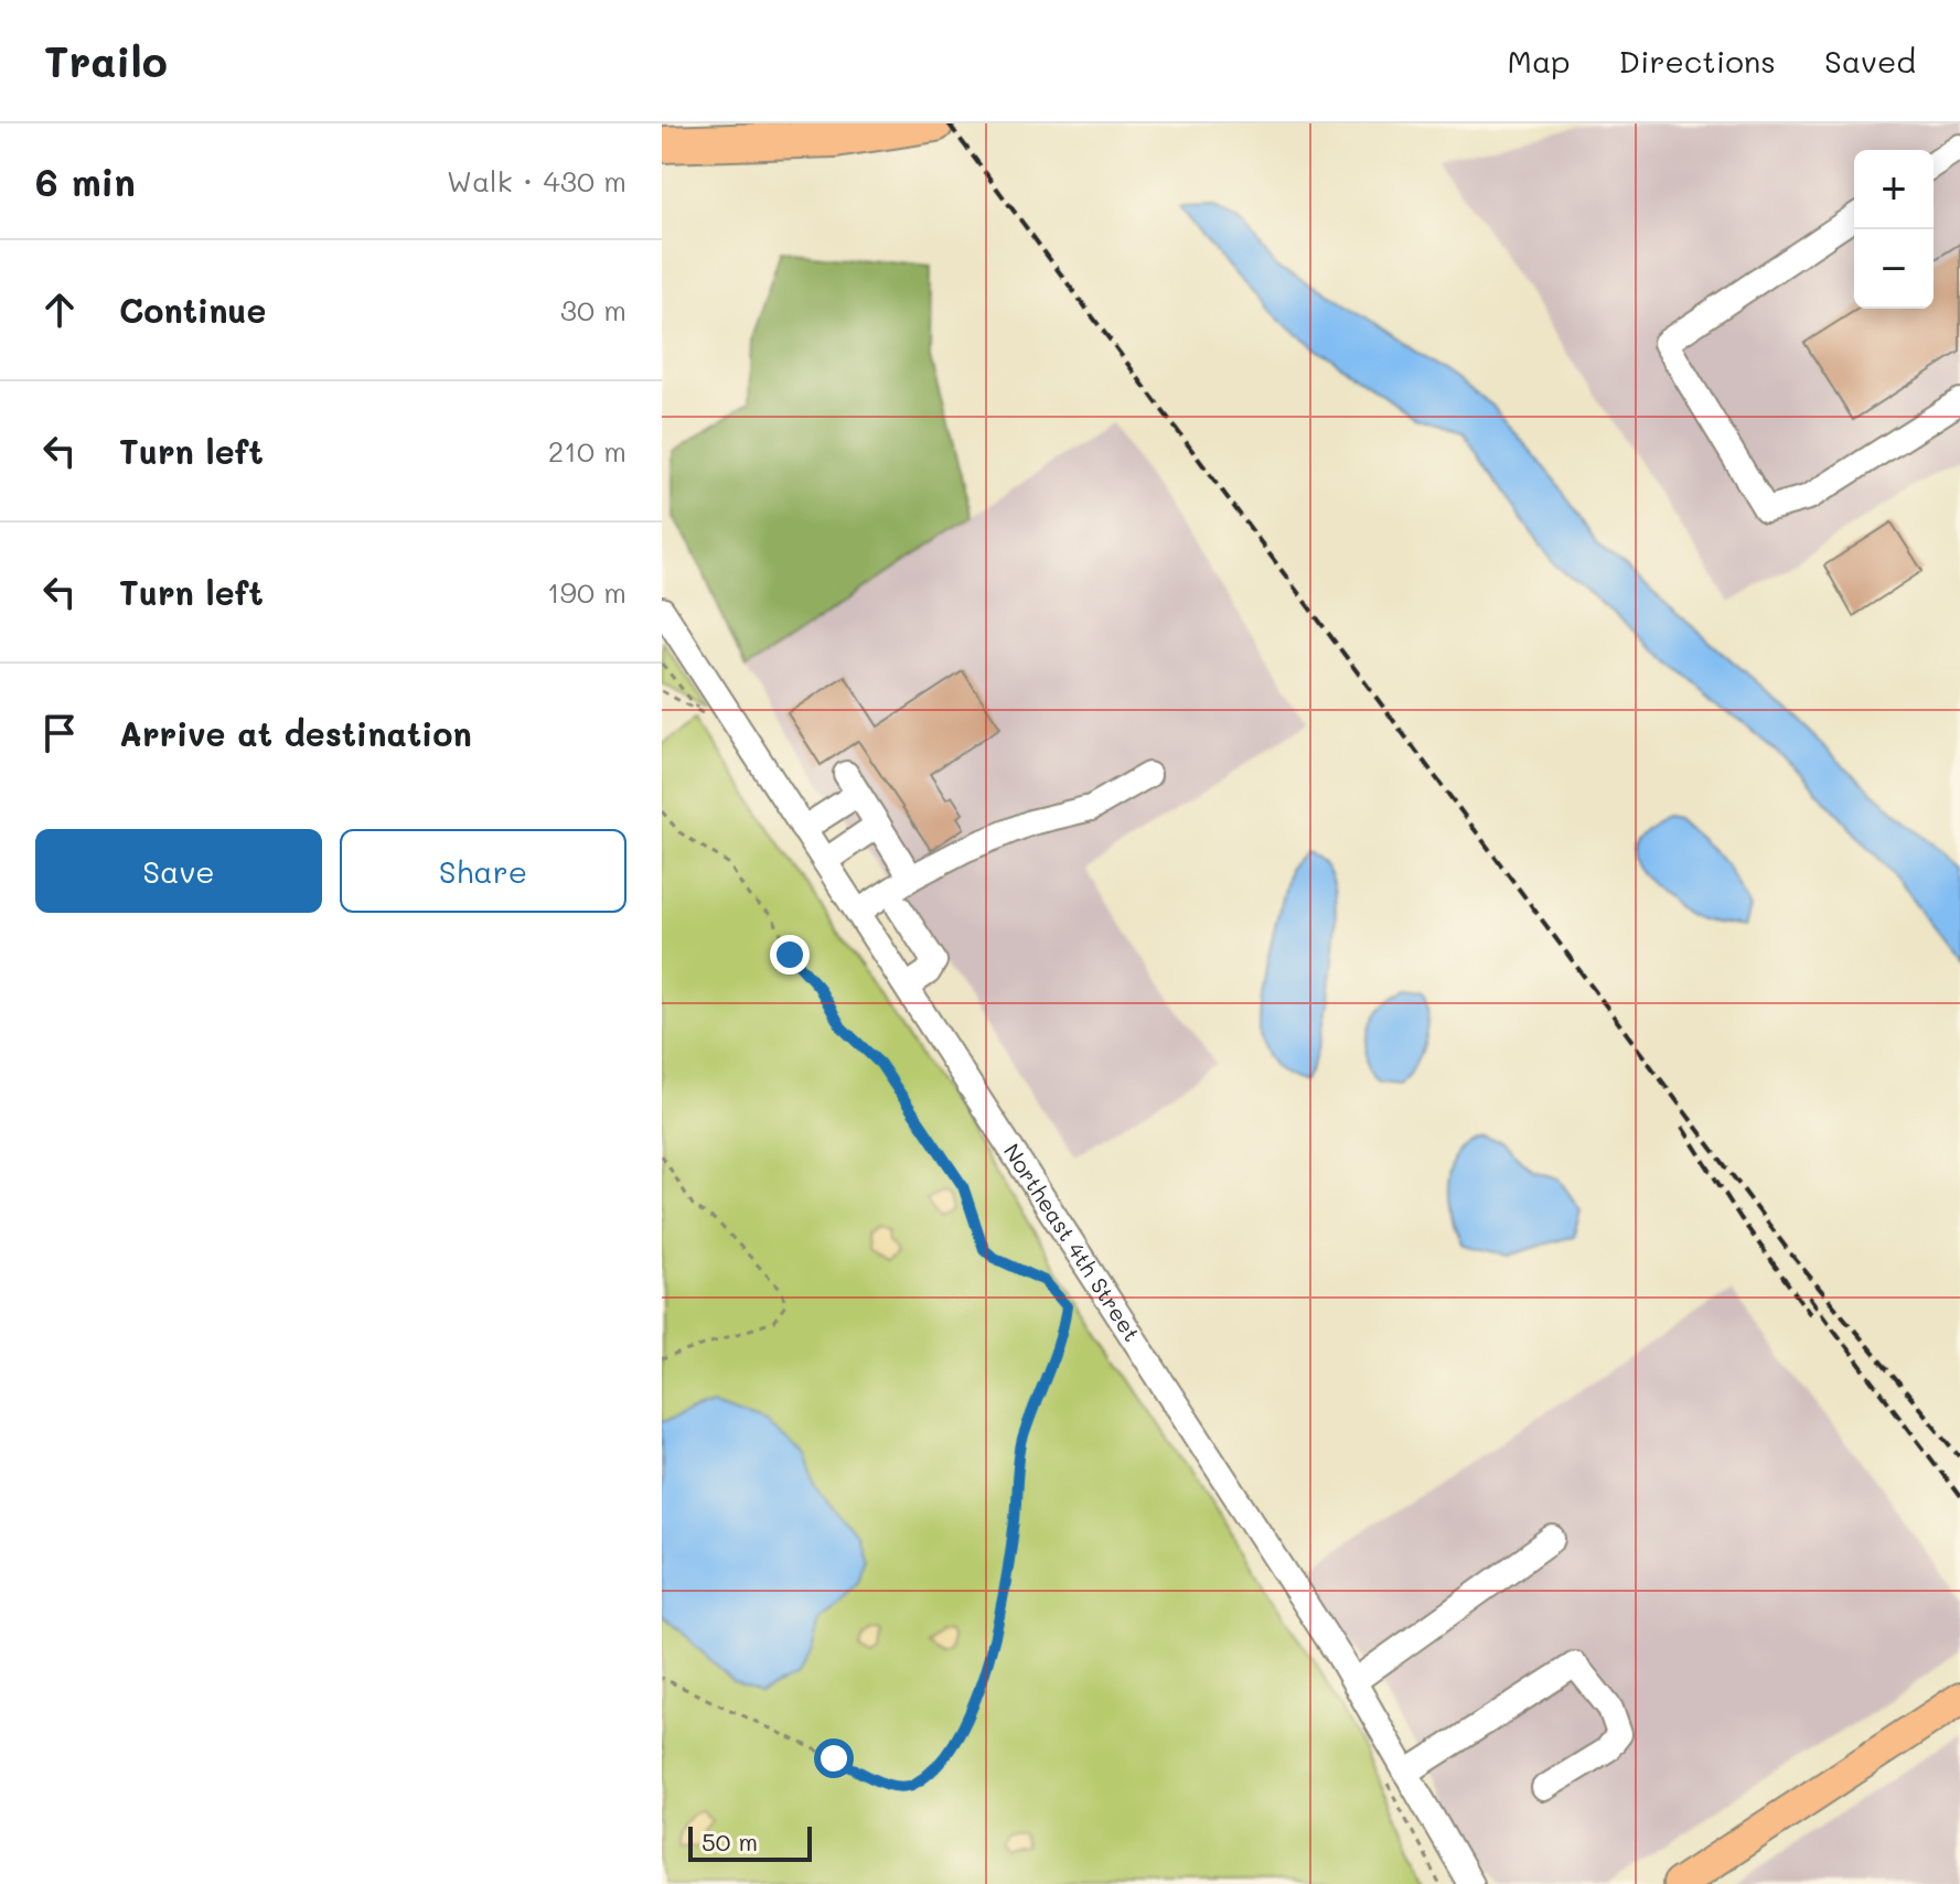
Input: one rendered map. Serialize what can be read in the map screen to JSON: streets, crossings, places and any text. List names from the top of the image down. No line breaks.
{"streets":{"street":["Northeast 4th Street"]},"scale_bar":"50 m","page":{"header":"Trailo","nav":["Map","Directions","Saved"],"heading":["6 min","Walk · 430 m"],"map_buttons":["+","−"],"list":[["Continue","30 m"],["Turn left","210 m"],["Turn left","190 m"],"Arrive at destination"],"buttons":["Save","Share"],"scale":"50 m"}}
